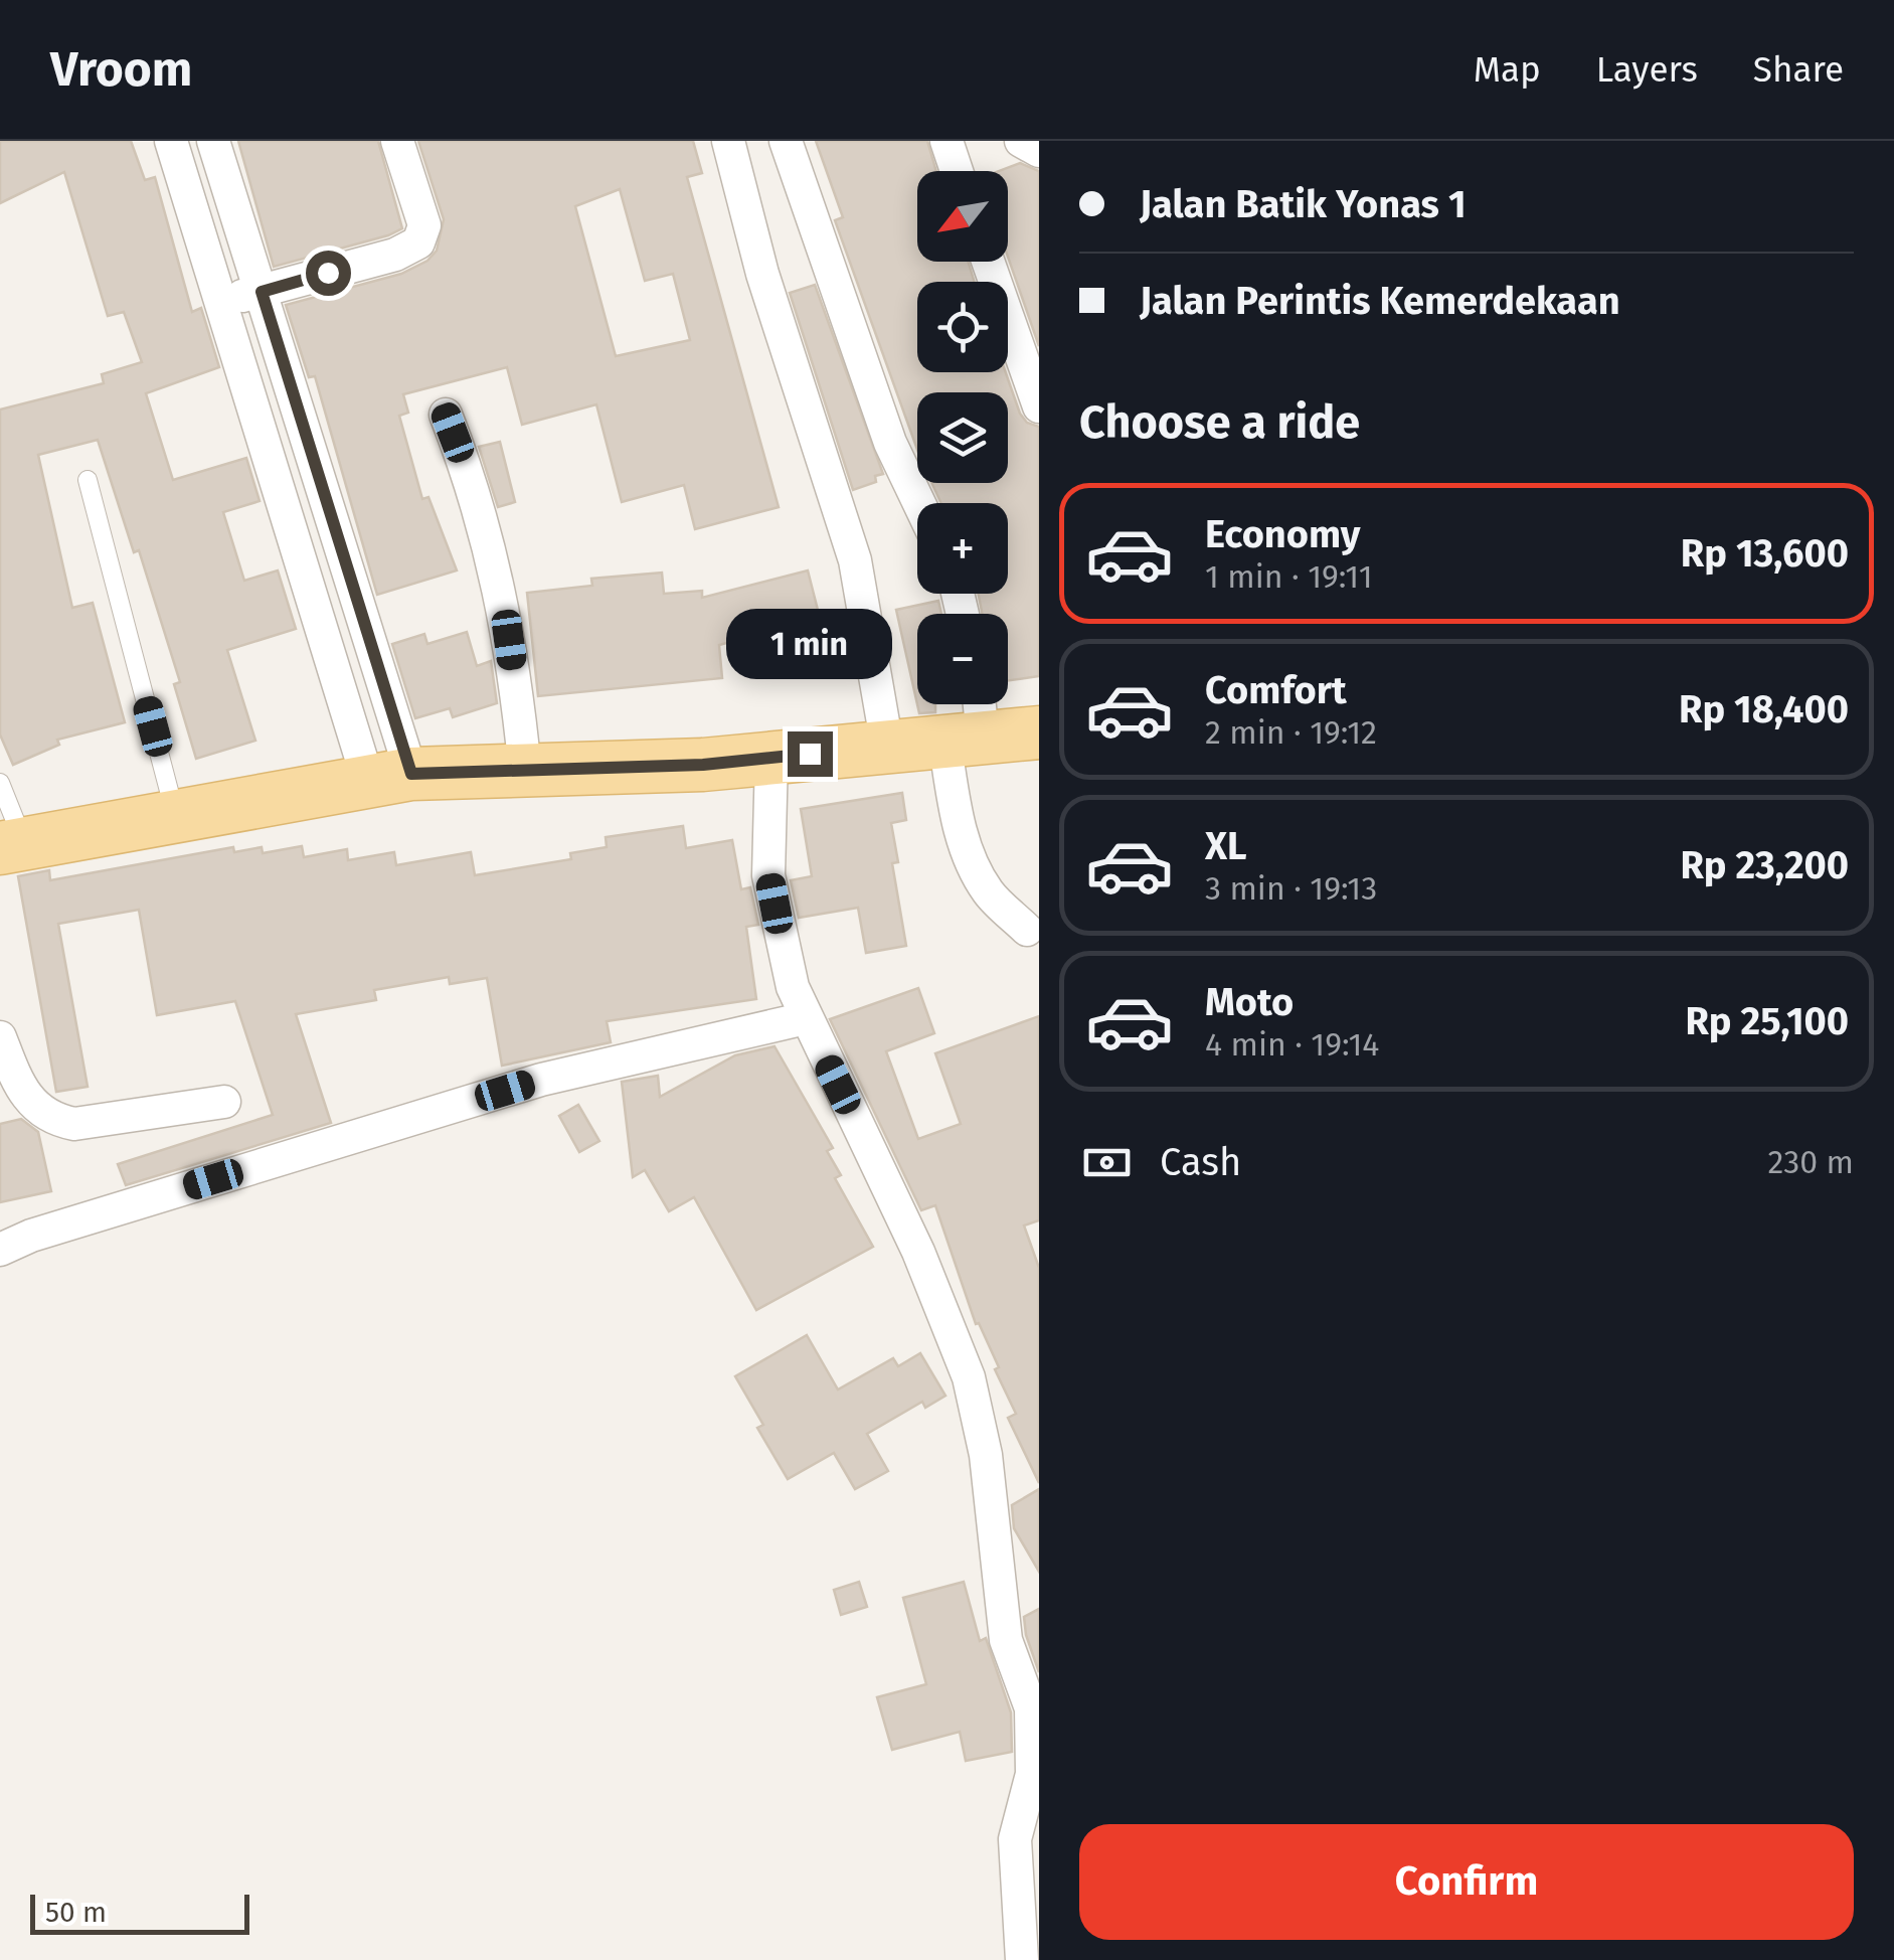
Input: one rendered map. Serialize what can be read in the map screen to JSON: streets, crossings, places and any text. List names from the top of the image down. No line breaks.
{"scale_bar":"50 m","north":"bottom left","page":{"header":"Vroom","nav":["Map","Layers","Share"],"banner":["Jalan Batik Yonas 1","Jalan Perintis Kemerdekaan"],"map_buttons":["+","−"],"heading":"Choose a ride","list":[{"name":"Economy","note":"1 min · 19:11","value":"Rp 13,600"},{"name":"Comfort","note":"2 min · 19:12","value":"Rp 18,400"},{"name":"XL","note":"3 min · 19:13","value":"Rp 23,200"},{"name":"Moto","note":"4 min · 19:14","value":"Rp 25,100"}],"bubble":"1 min","pay":["Cash","230 m"],"buttons":"Confirm","scale":"50 m"}}
